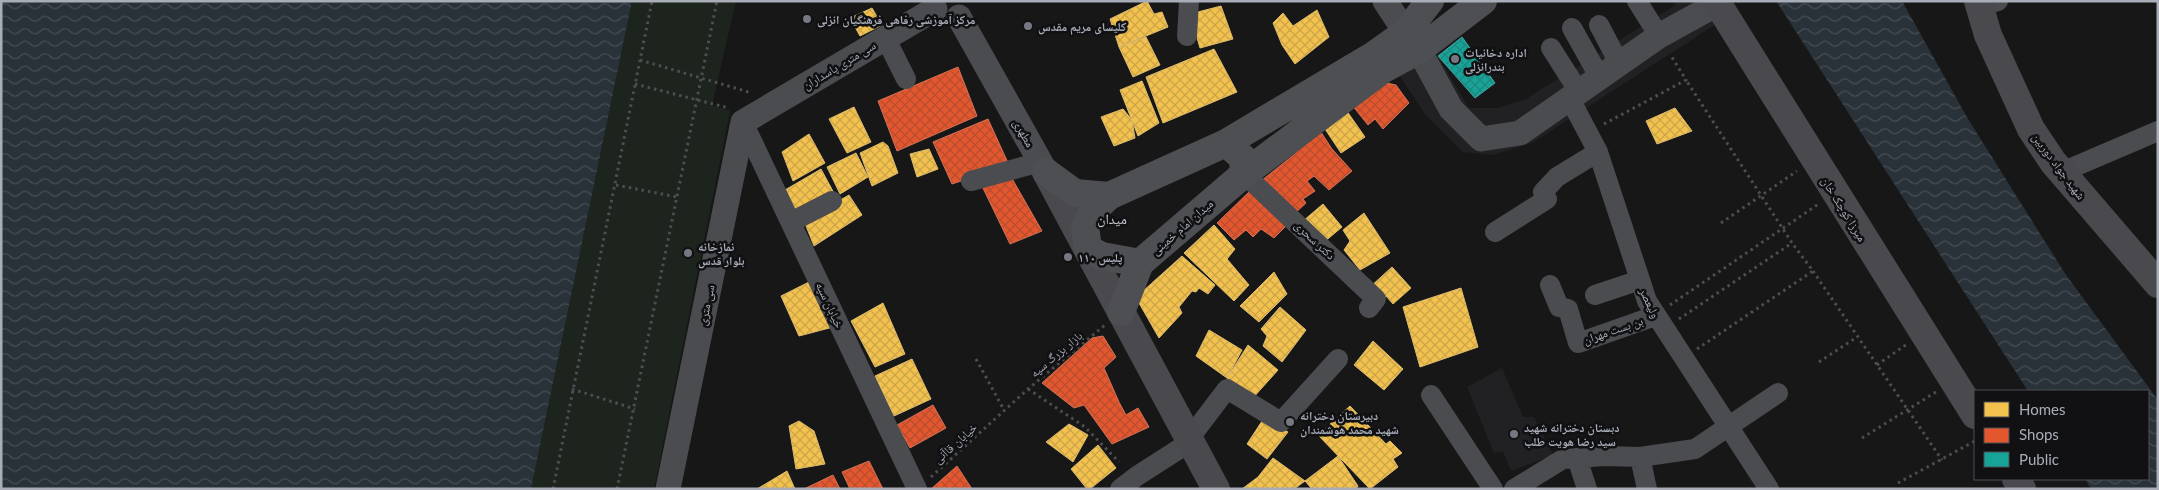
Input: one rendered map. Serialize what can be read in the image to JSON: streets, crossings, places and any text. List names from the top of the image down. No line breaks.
{"streets":{"main road":["مطهری","شهید جواد دوربین","میرزا کوچک خان","میدان امام خمینی"],"street":["سی متری پاسداران","دکتر سحری","ولیعصر","سی متری","خیابان سپه","بن بست مهران"],"path":["بازار بزرگ سپه","خیابان قاآنی"]},"crossings":[["سی متری پاسداران","سی متری"],["سی متری پاسداران","خیابان سپه"],["مطهری","میدان امام خمینی"],["مطهری","بازار بزرگ سپه"],["میدان امام خمینی","دکتر سحری"],["ولیعصر","بن بست مهران"],["سی متری","خیابان سپه"],["خیابان سپه","خیابان قاآنی"],["بازار بزرگ سپه","خیابان قاآنی"]],"districts":["میدان"],"places":["مرکز آموزشی رفاهی فرهنگیان انزلی","کلیسای مریم مقدس","اداره دخانیات بندرانزلی","نمازخانه بلوار قدس","پلیس ۱۱۰","دبیرستان دخترانه شهید محمد هوشمندان","دبستان دخترانه شهید سید رضا هویت طلب"],"legend":["Homes","Shops","Public"]}
